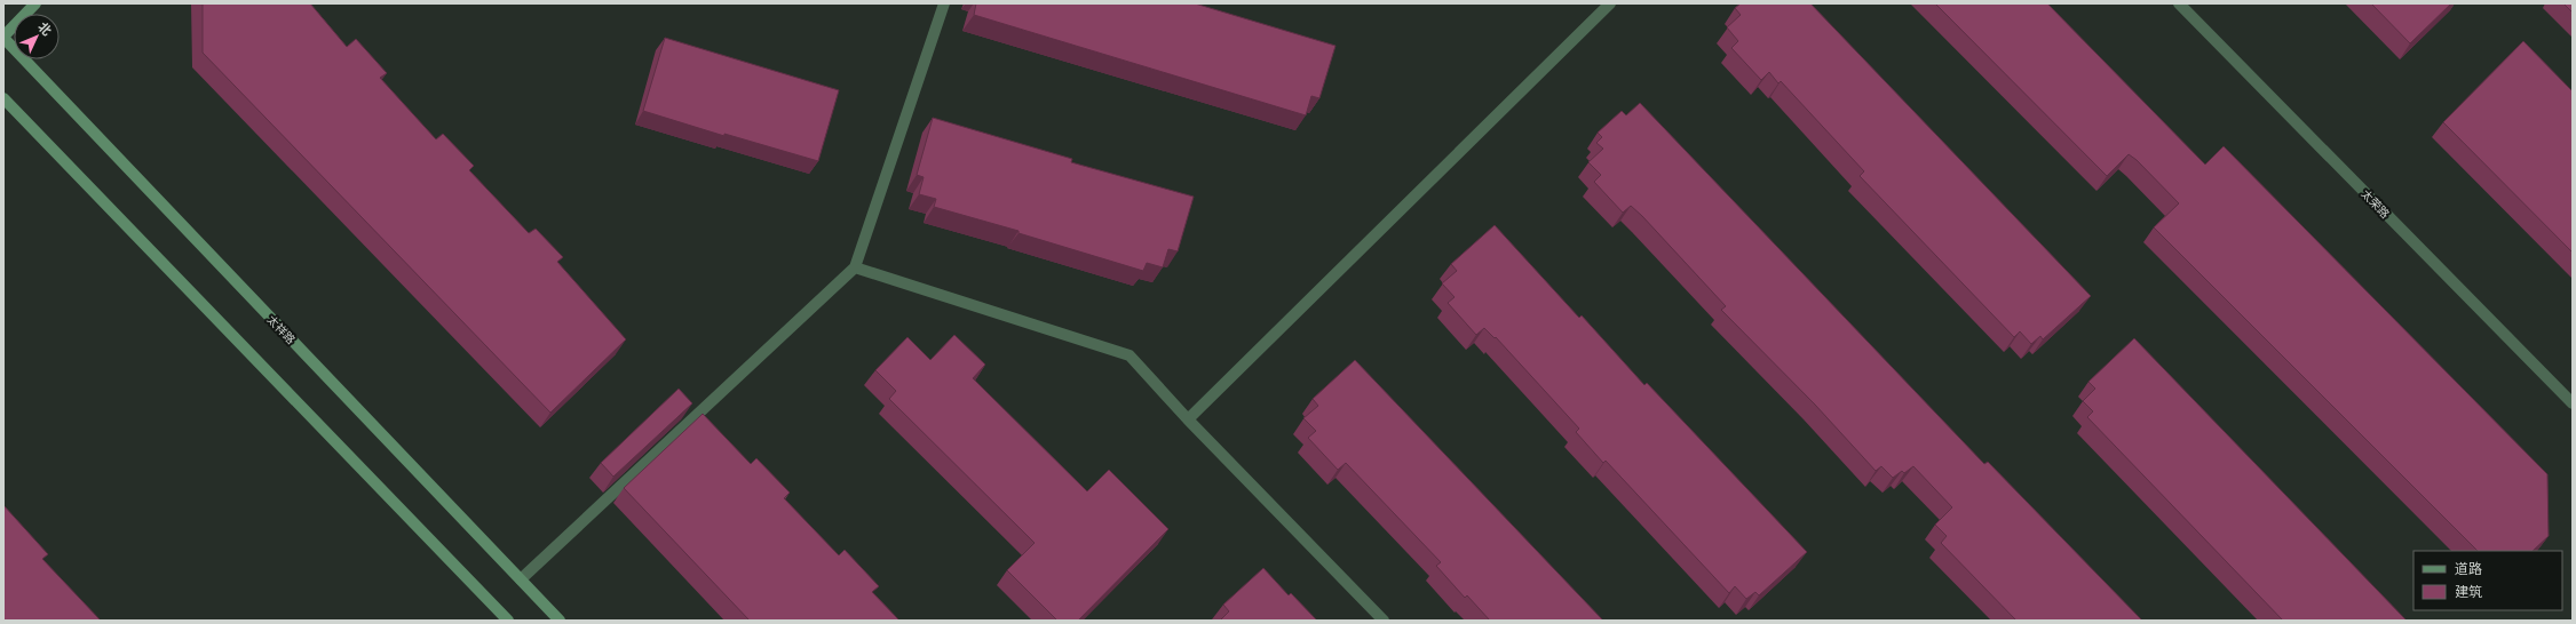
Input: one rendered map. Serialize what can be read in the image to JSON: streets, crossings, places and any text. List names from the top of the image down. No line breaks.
{"streets":{"street":["太荣路","太祥路"]},"legend":["道路","建筑"],"north":"top right"}
